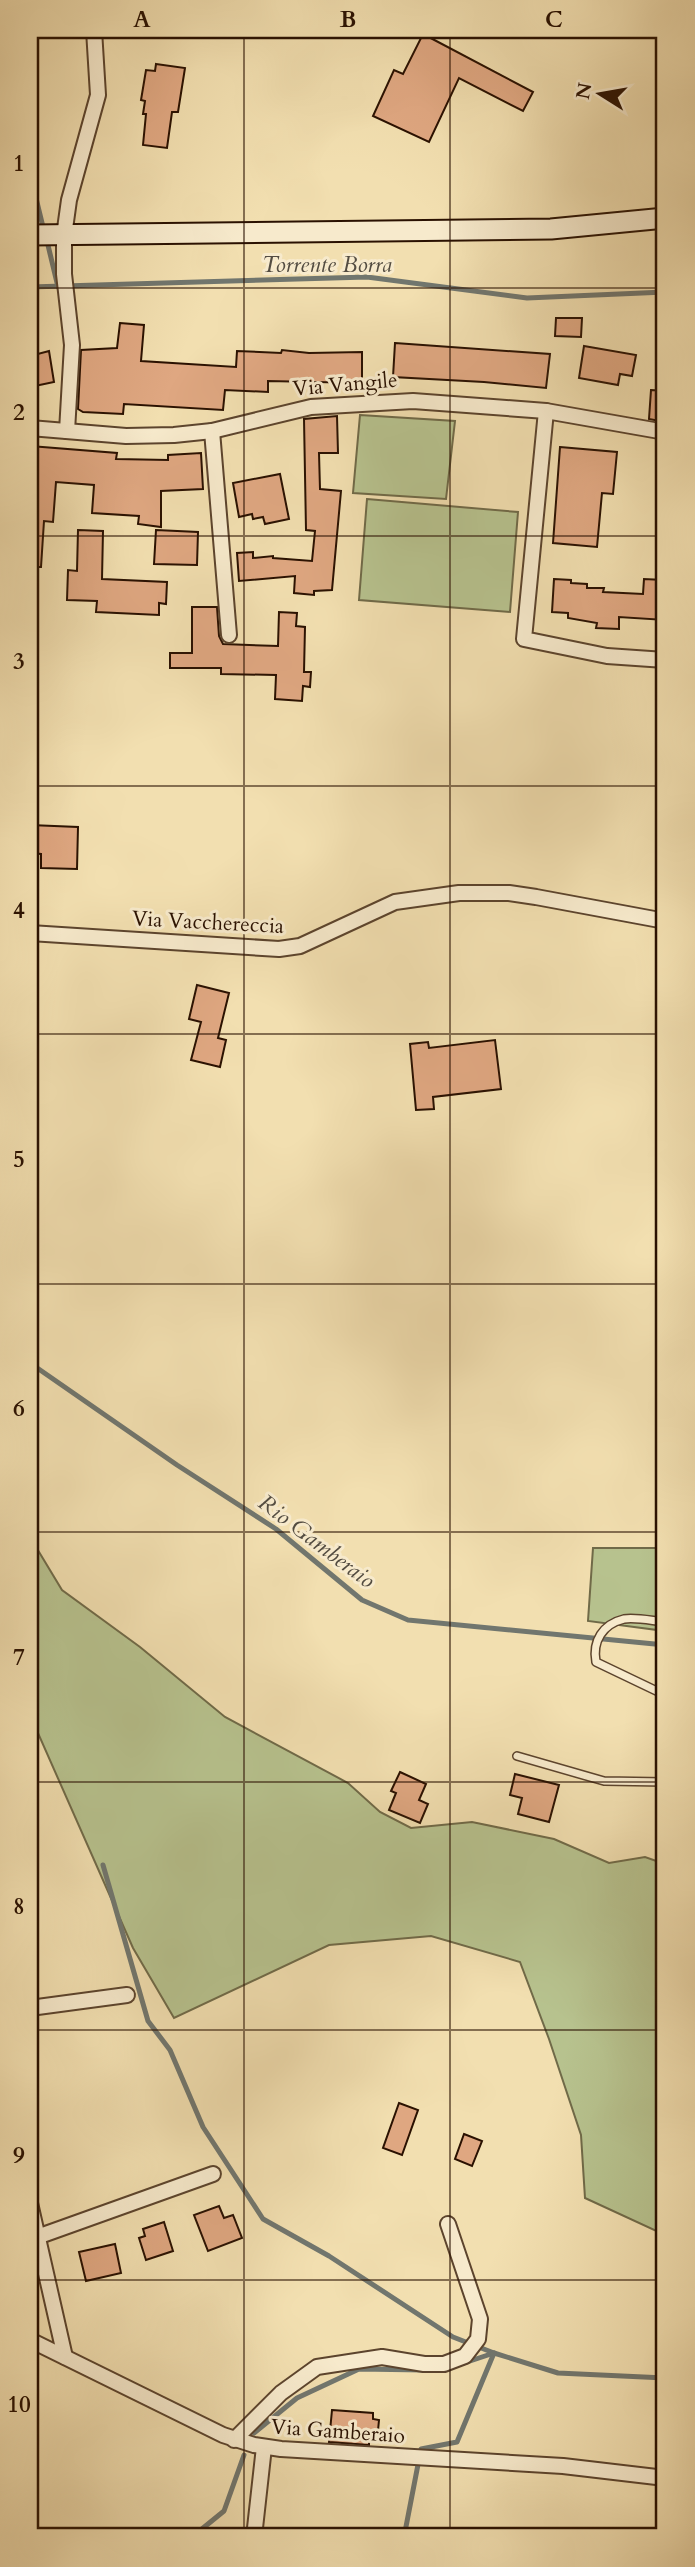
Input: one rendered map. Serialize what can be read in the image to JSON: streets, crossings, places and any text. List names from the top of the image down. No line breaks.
{"streets":{"street":["Via Vangile","Via Vacchereccia","Via Gamberaio"]},"water":["Torrente Borra","Rio Gamberaio"],"north":"left","grid":{"columns":["A","B","C"],"rows":["1","2","3","4","5","6","7","8","9","10"]}}
